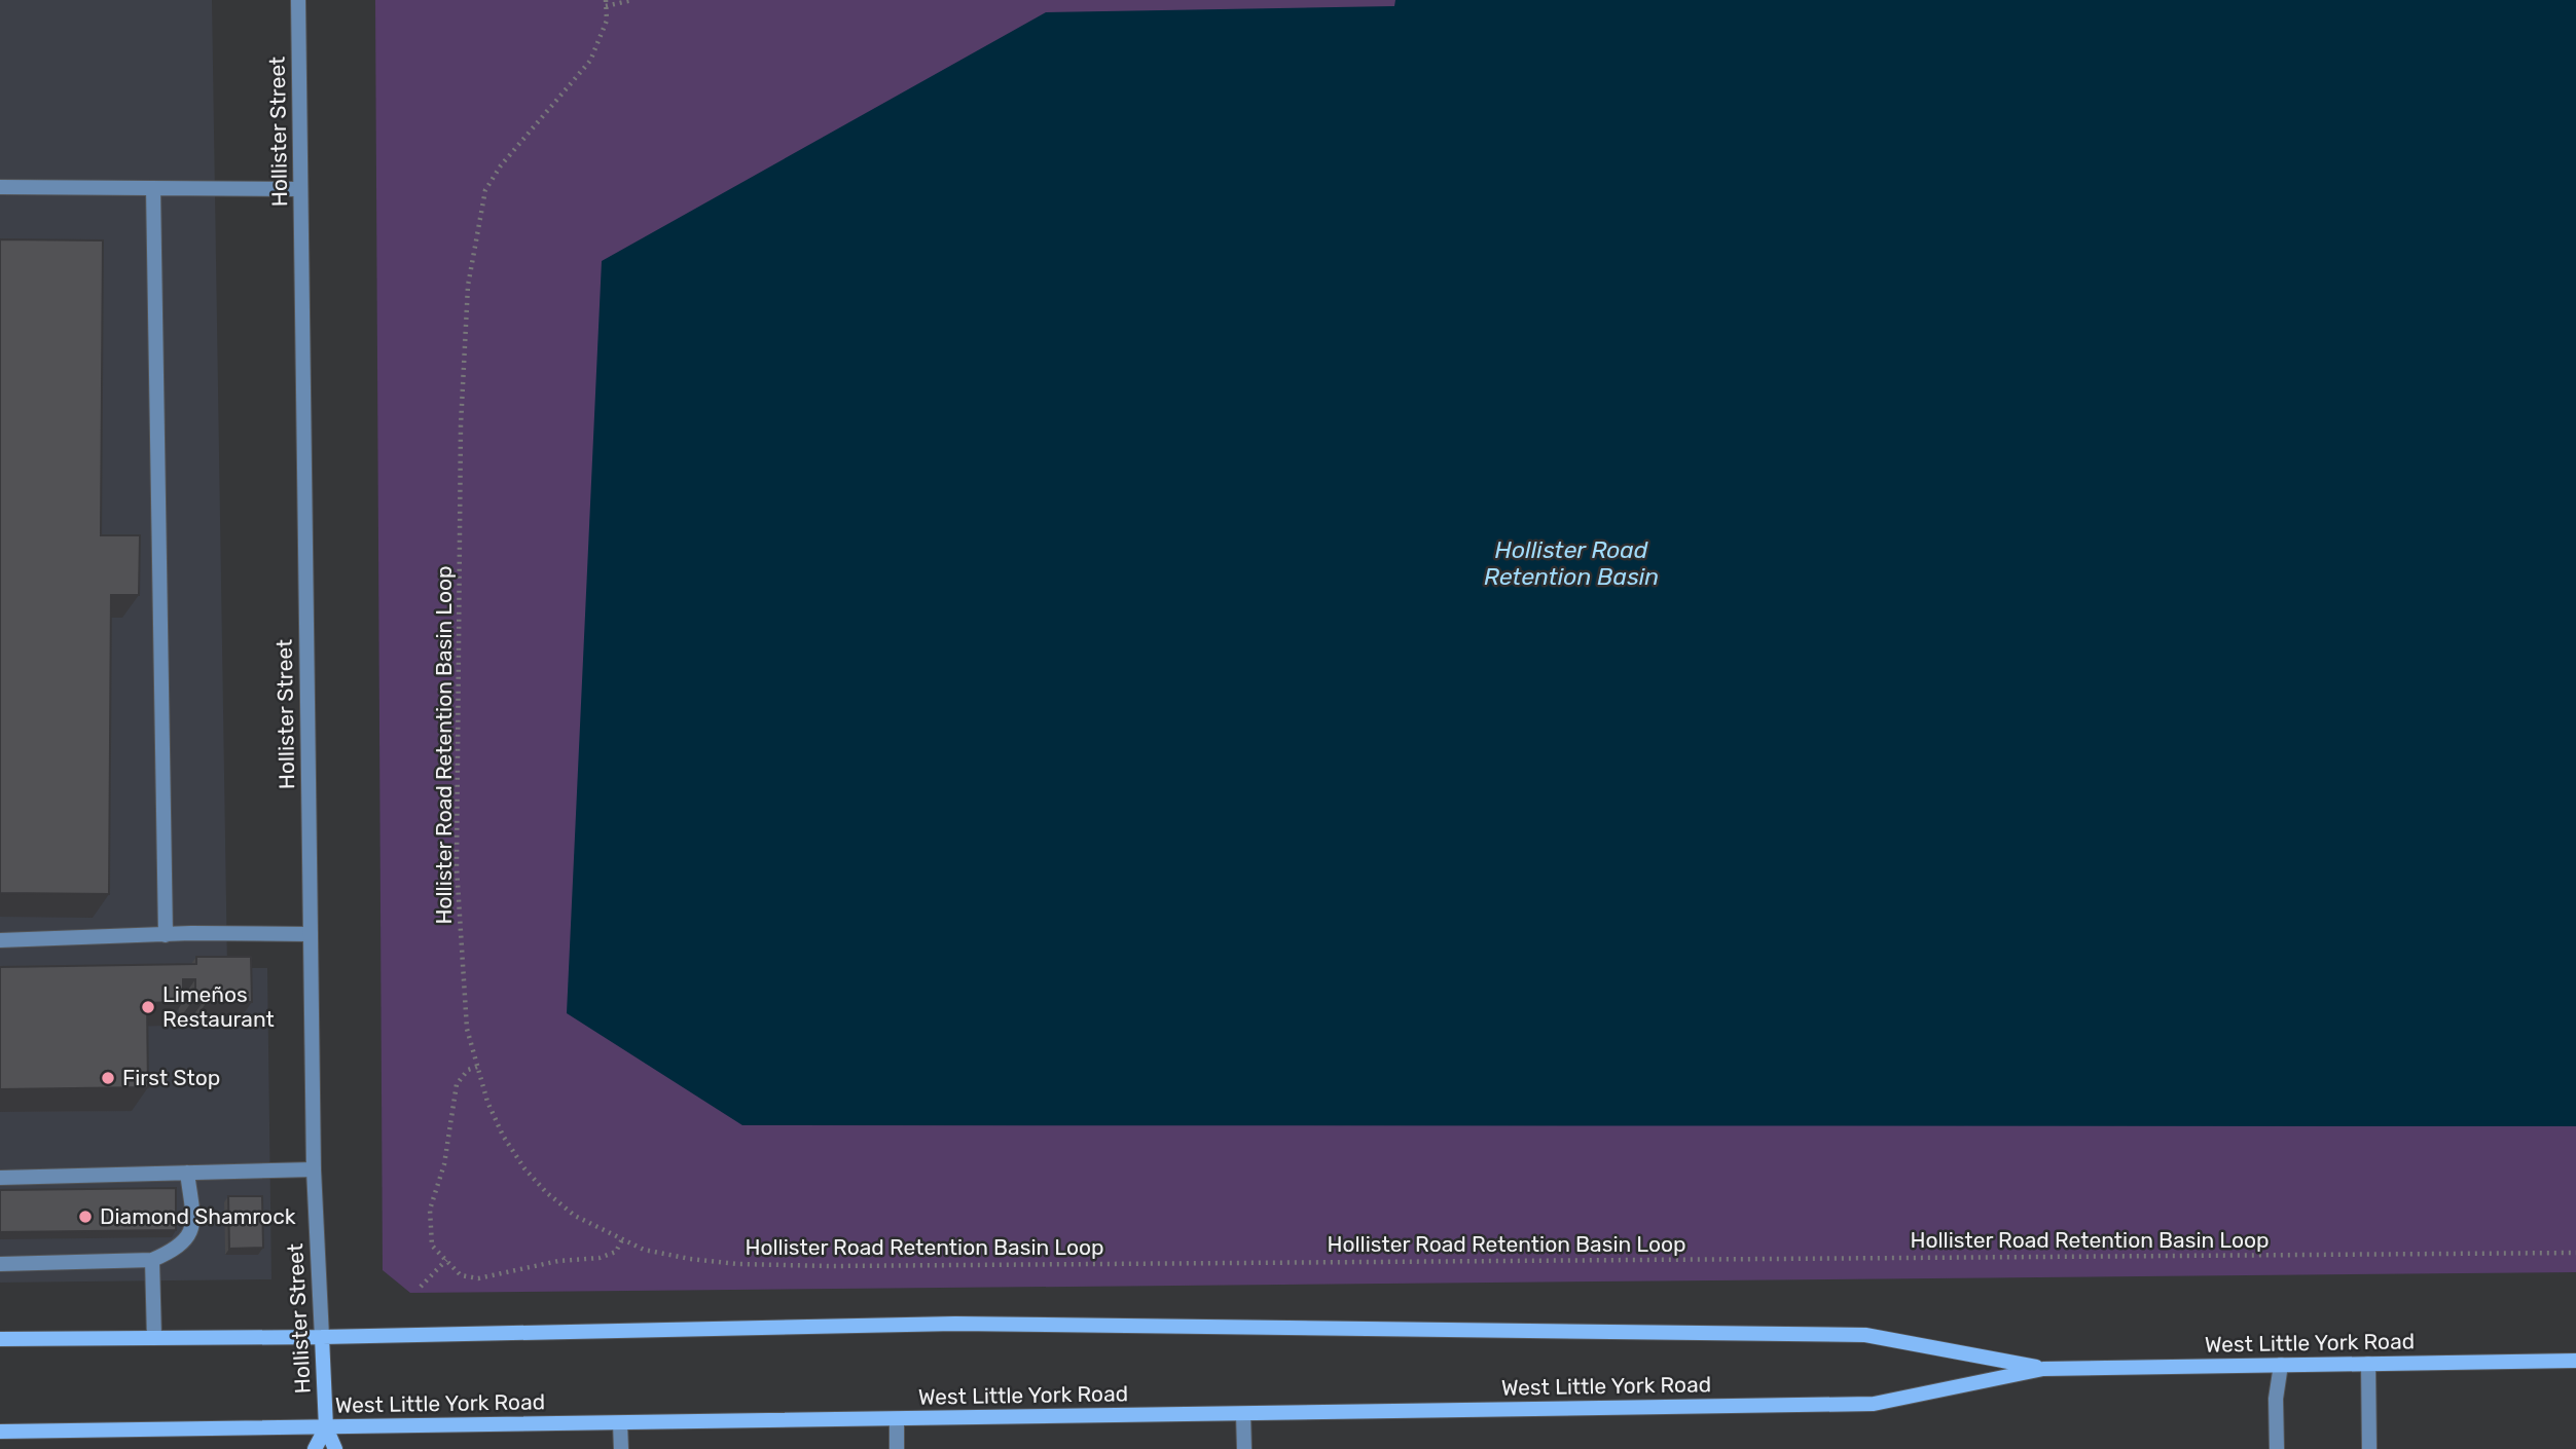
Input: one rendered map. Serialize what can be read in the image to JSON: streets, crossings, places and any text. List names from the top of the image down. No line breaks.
{"streets":{"main road":["Hollister Street","West Little York Road"],"path":["Hollister Road Retention Basin Loop"]},"crossings":[["Hollister Street","West Little York Road"]],"water":["Hollister Road Retention Basin"],"places":["Limeños Restaurant","First Stop","Diamond Shamrock"]}
